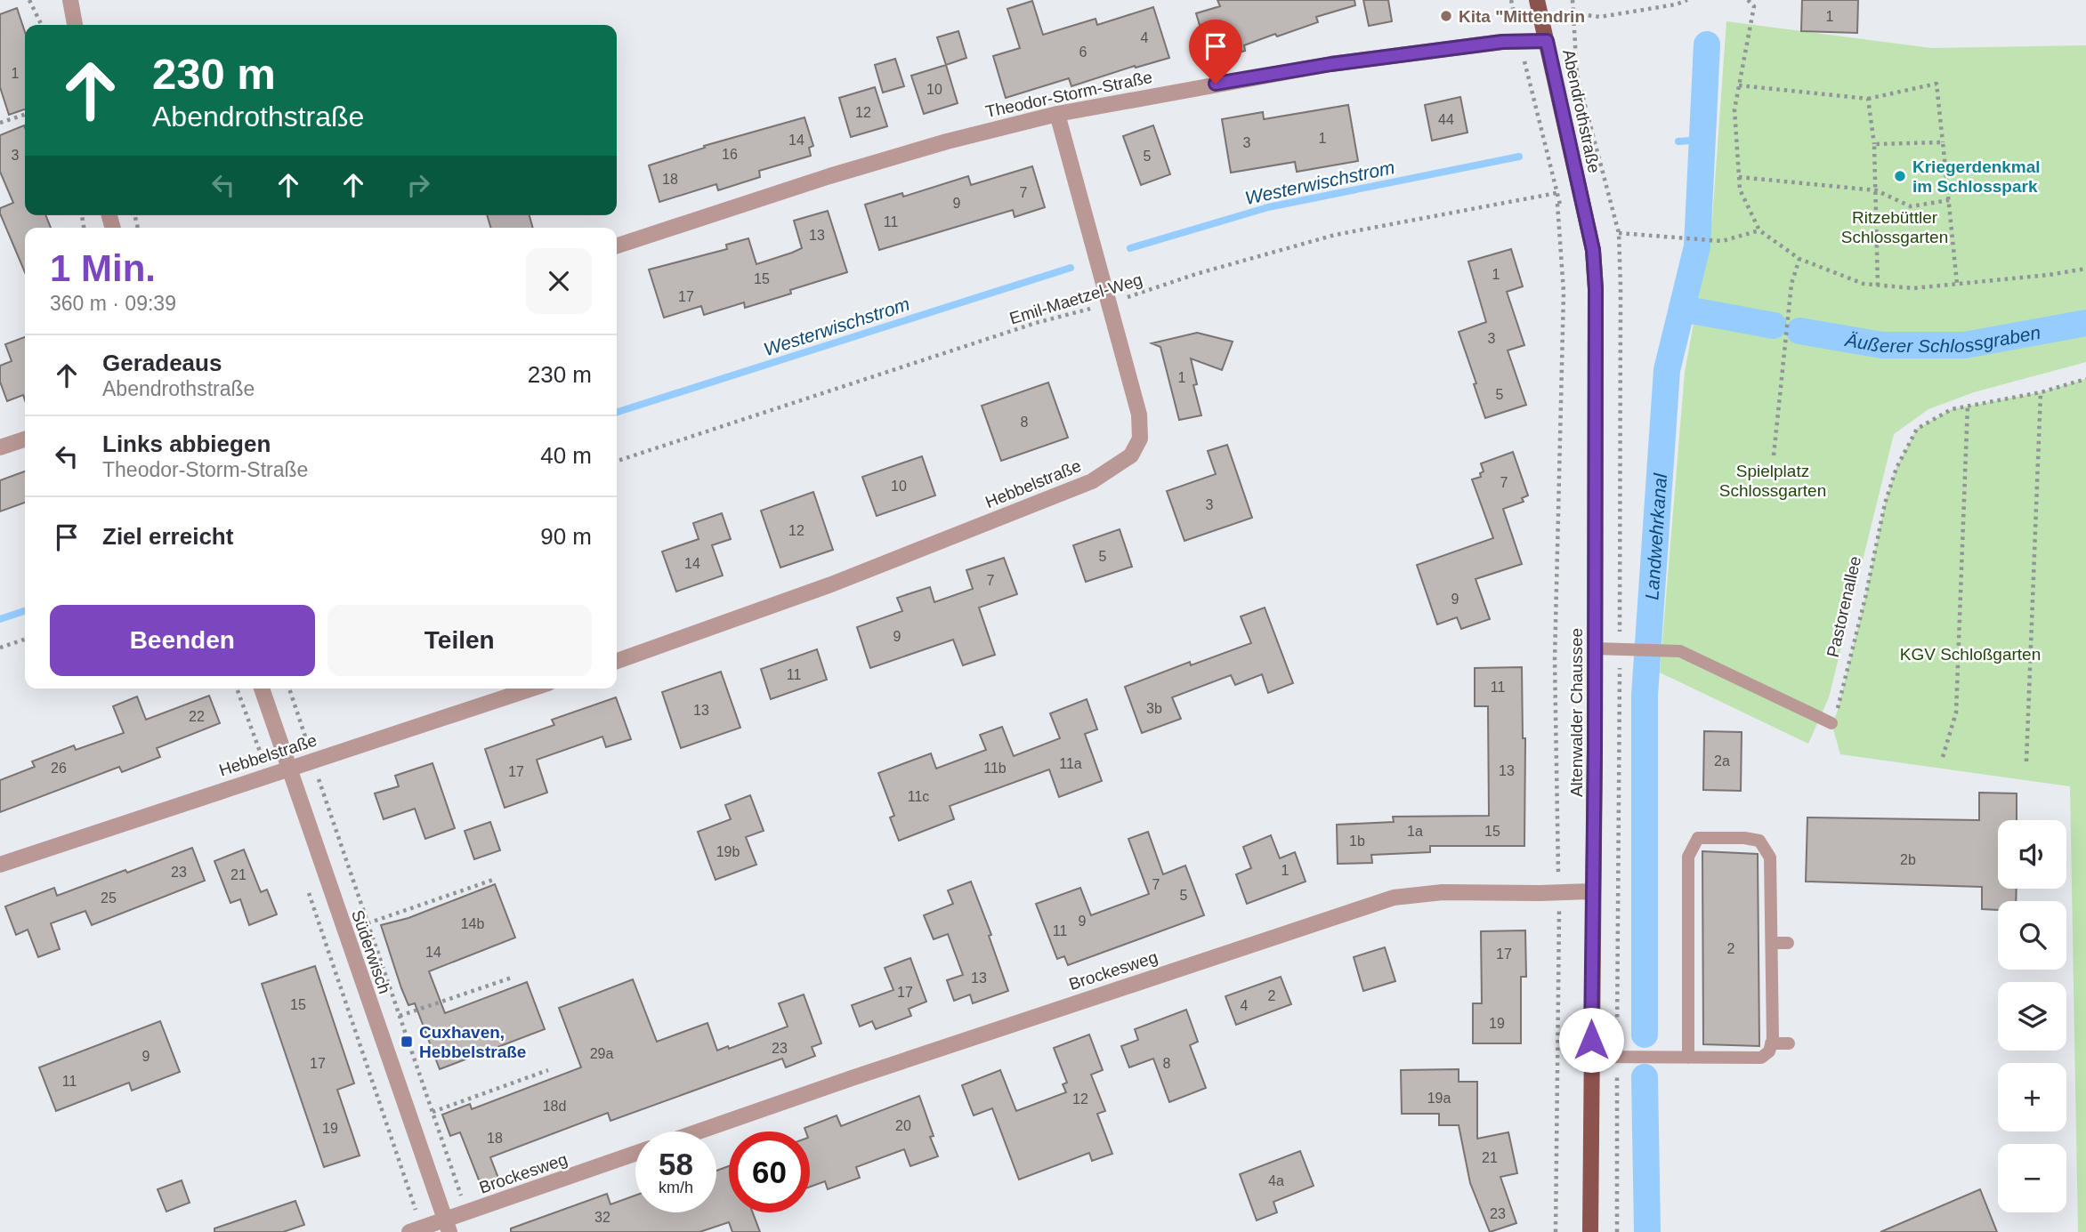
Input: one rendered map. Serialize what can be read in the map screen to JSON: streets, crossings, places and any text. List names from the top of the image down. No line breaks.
{"streets":{"main road":["Abendrothstraße","Altenwalder Chaussee"],"street":["Theodor-Storm-Straße","Hebbelstraße","Süderwisch","Brockesweg"],"path":["Emil-Maetzel-Weg","Pastorenallee"]},"crossings":[["Theodor-Storm-Straße","Abendrothstraße"],["Theodor-Storm-Straße","Hebbelstraße"],["Abendrothstraße","Altenwalder Chaussee"],["Emil-Maetzel-Weg","Hebbelstraße"],["Hebbelstraße","Süderwisch"],["Altenwalder Chaussee","Brockesweg"],["Süderwisch","Brockesweg"]],"water":["Westerwischstrom","Äußerer Schlossgraben","Landwehrkanal"],"parks":["Ritzebüttler Schlossgarten","Spielplatz Schlossgarten","KGV Schloßgarten"],"places":{"other":["Kita \"Mittendrin","Kriegerdenkmal im Schlosspark"],"transit":["Cuxhaven, Hebbelstraße"]},"house_numbers":["1","4","6","1","10","12","44","1","14","3","16","3","5","18","7","9","11","13","1","15","17","3","1","5","8","7","10","3","12","5","14","7","9","9","11","11","3b","13","22","2a","11a","26","11b","13","17","11c","1a","15","1b","19b","2b","1","23","21","7","5","25","9","14b","11","2","14","17","13","17","2","15","4","19","23","29a","9","17","8","11","19a","12","18d","20","19","18","21","4a","23","32"],"page":{"turn":["230 m","Abendrothstraße"],"heading":["1 Min.","360 m · 09:39"],"list":[{"name":"Geradeaus","note":"Abendrothstraße","value":"230 m"},{"name":"Links abbiegen","note":"Theodor-Storm-Straße","value":"40 m"},{"name":"Ziel erreicht","value":"90 m"}],"buttons":["Beenden","Teilen"],"map_buttons":["+","−"],"speed":"58 km/h","limit":"60"}}
